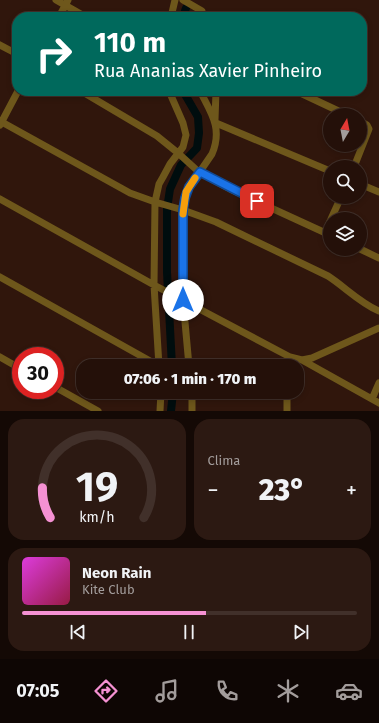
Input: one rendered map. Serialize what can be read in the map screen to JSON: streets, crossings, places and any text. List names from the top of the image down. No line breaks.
{"north":"top","page":{"turn":["110 m","Rua Ananias Xavier Pinheiro"],"limit":"30","trip":"07:06 · 1 min · 170 m","tile":"Clima","heat":["−","23°","+"],"song":["Neon Rain","Kite Club"],"tabs":"07:05","gauge":["19","km/h"]}}
